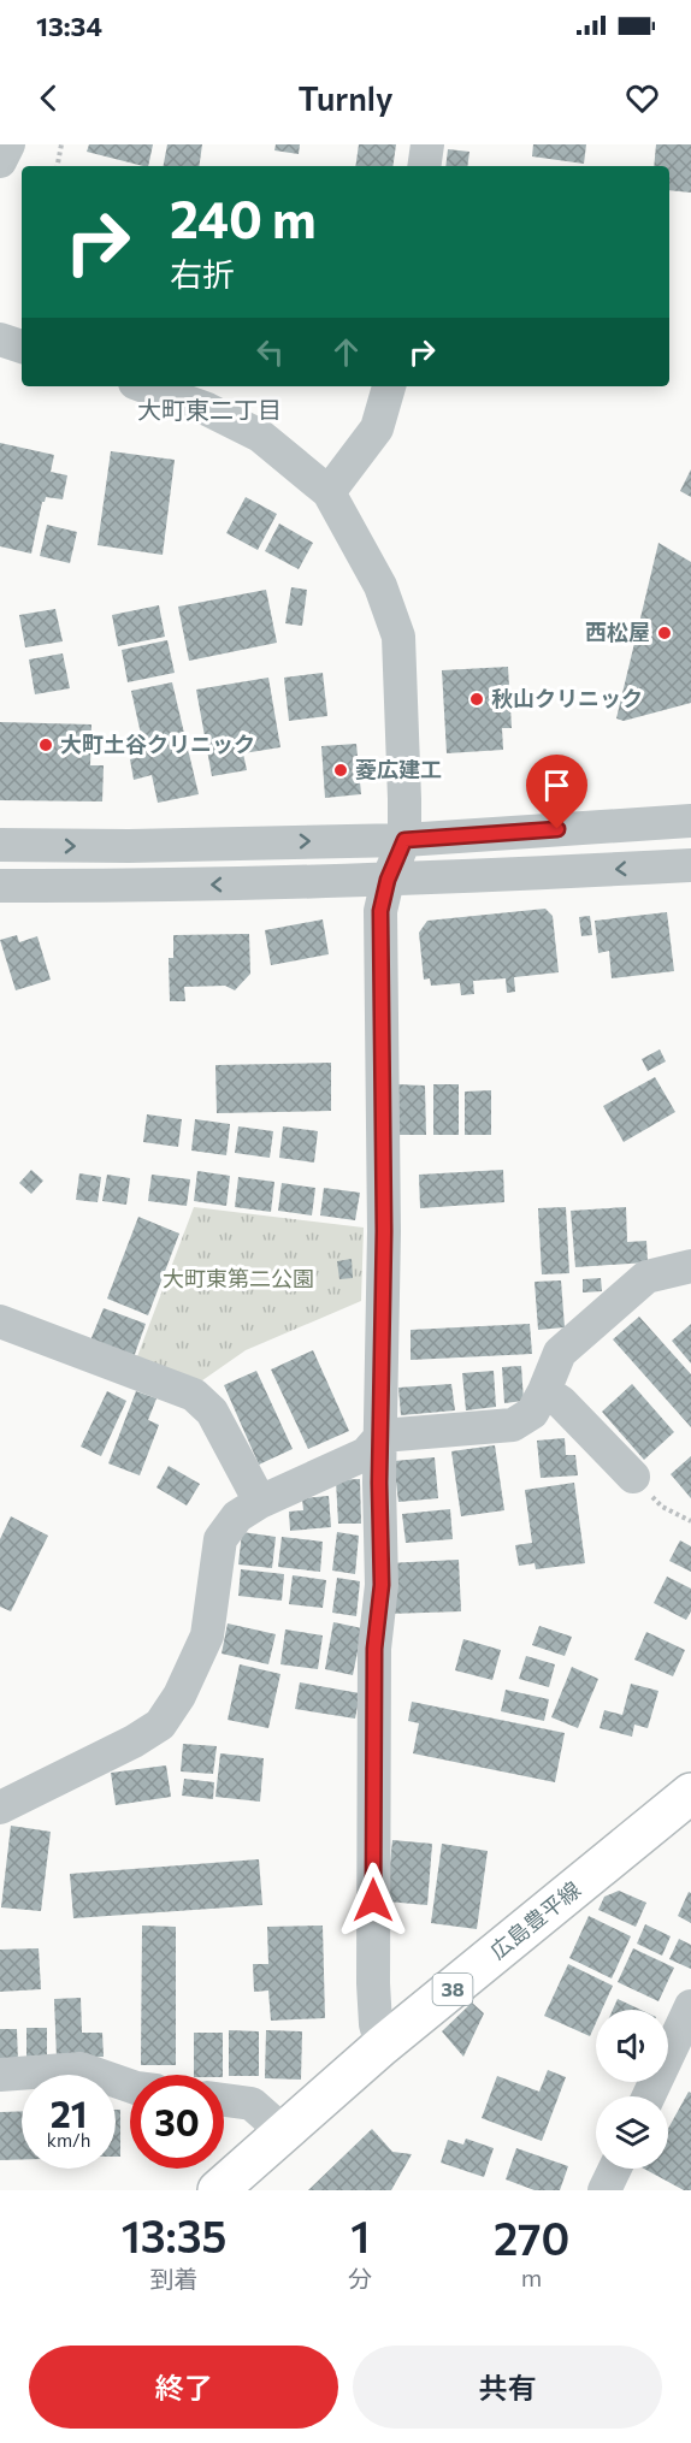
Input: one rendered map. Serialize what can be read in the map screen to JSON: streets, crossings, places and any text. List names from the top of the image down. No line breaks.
{"streets":{"main road":["広島豊平線","38"]},"districts":["大町東二丁目"],"parks":["大町東第二公園"],"places":["西松屋","秋山クリニック","大町土谷クリニック","菱広建工"],"page":{"status":"13:34","header":"Turnly","turn":["240 m","右折"],"speed":"21 km/h","limit":"30","eta":["13:35","到着","1","分","270","m"],"buttons":["終了","共有"]}}
